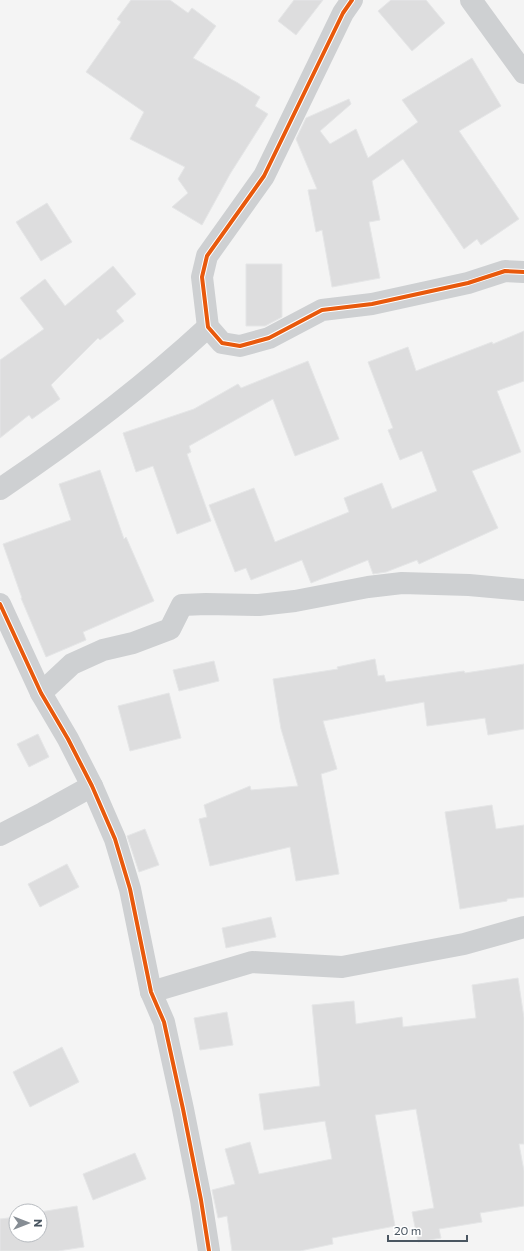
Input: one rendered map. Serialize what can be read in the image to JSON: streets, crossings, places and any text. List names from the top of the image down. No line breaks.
{"scale_bar":"20 m","north":"right"}
